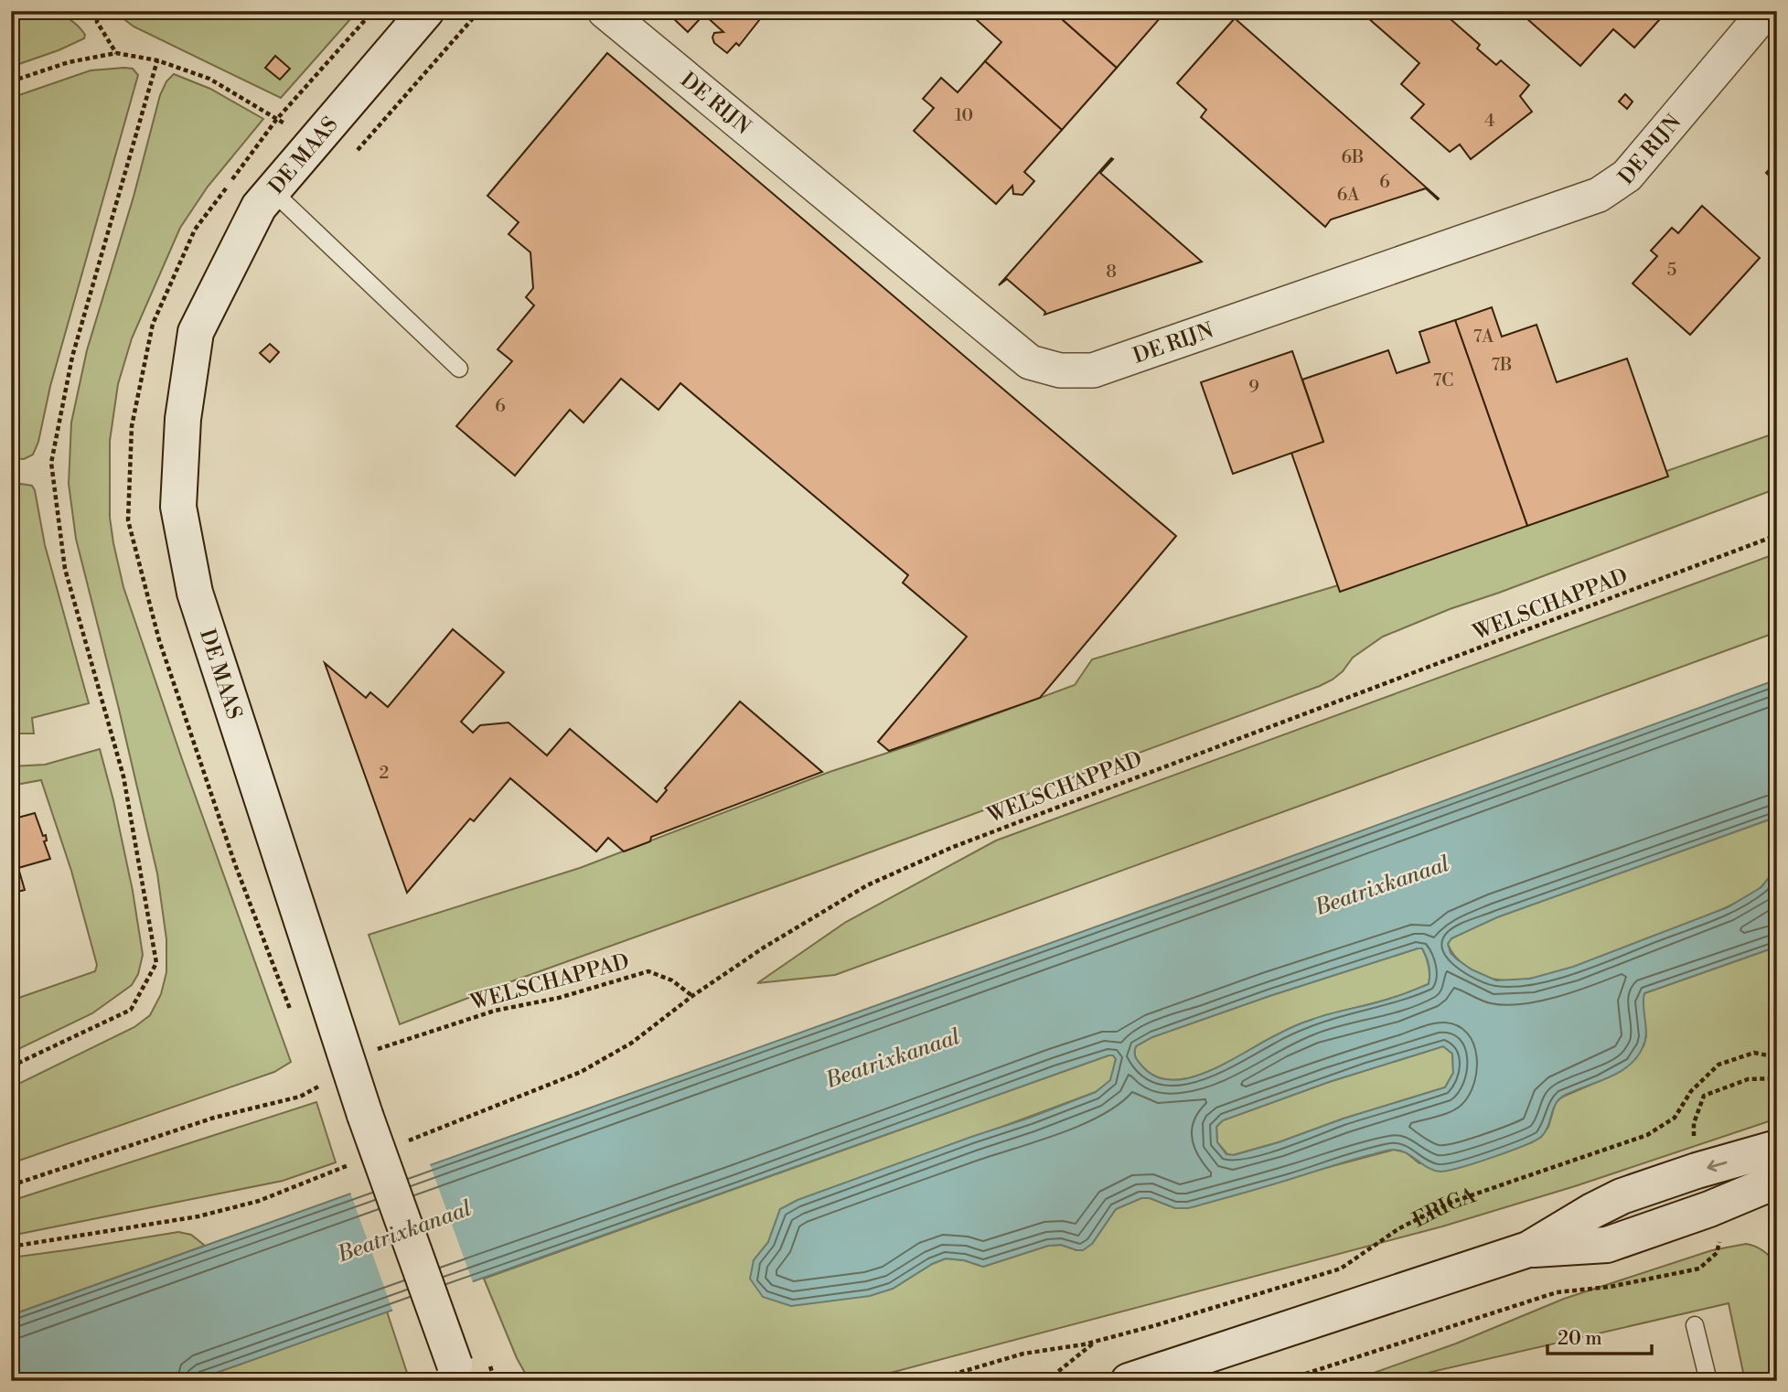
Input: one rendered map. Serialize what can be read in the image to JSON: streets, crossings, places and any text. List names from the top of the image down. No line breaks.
{"streets":{"street":["DE RIJN","DE MAAS"],"path":["WELSCHAPPAD","ERICA"]},"water":["Beatrixkanaal"],"house_numbers":["10","4","6B","6","6A","5","8","7A","7B","7C","9","6","2"],"scale_bar":"20 m"}
